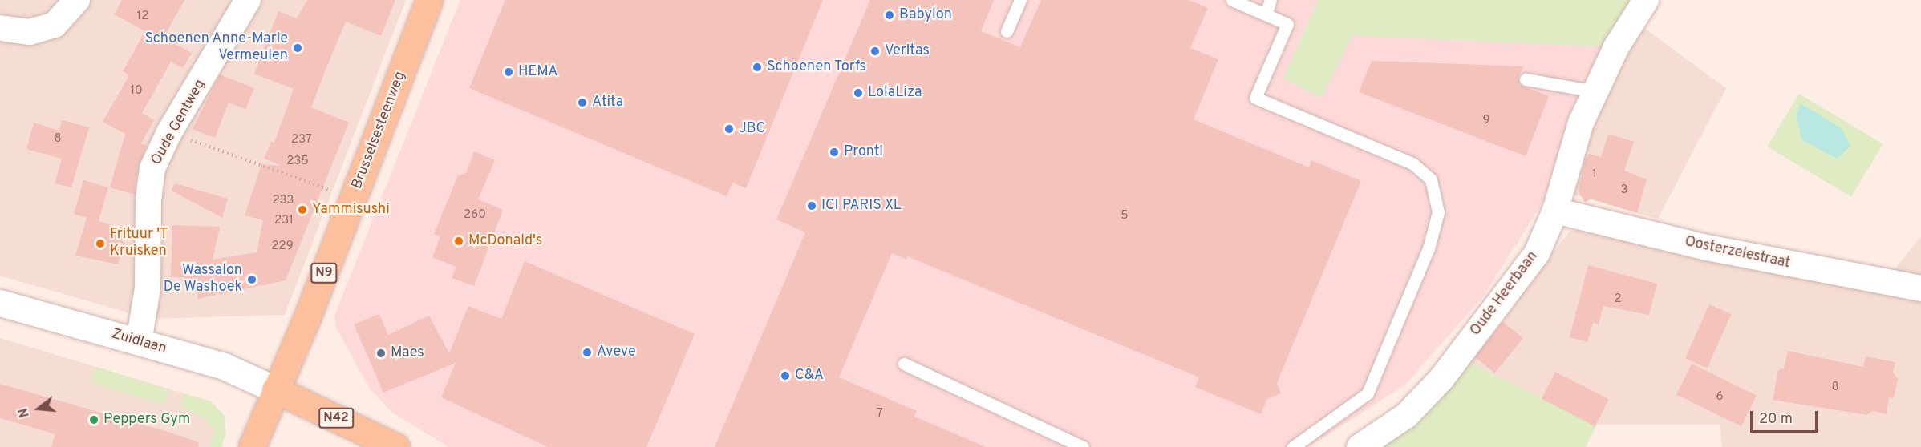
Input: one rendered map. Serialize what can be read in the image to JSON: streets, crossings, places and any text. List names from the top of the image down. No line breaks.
{"streets":{"main road":["Brusselsesteenweg","N9","Zuidlaan","N42"],"street":["Oude Gentweg","Oosterzelestraat","Oude Heerbaan"]},"crossings":[["Oude Gentweg","Zuidlaan"],["Brusselsesteenweg","Zuidlaan"],["Brusselsesteenweg","N42"],["Oosterzelestraat","Oude Heerbaan"],["Zuidlaan","N42"]],"places":["Babylon","Schoenen Anne-Marie Vermeulen","Veritas","Schoenen Torfs","HEMA","LolaLiza","Atita","JBC","Pronti","ICI PARIS XL","Yammisushi","McDonald's","Frituur 'T Kruisken","Wassalon De Washoek","Aveve","Maes","C&A","Peppers Gym"],"house_numbers":["12","10","9","8","237","235","1","3","233","260","5","231","229","2","8","6","7"],"scale_bar":"20 m","north":"left"}
